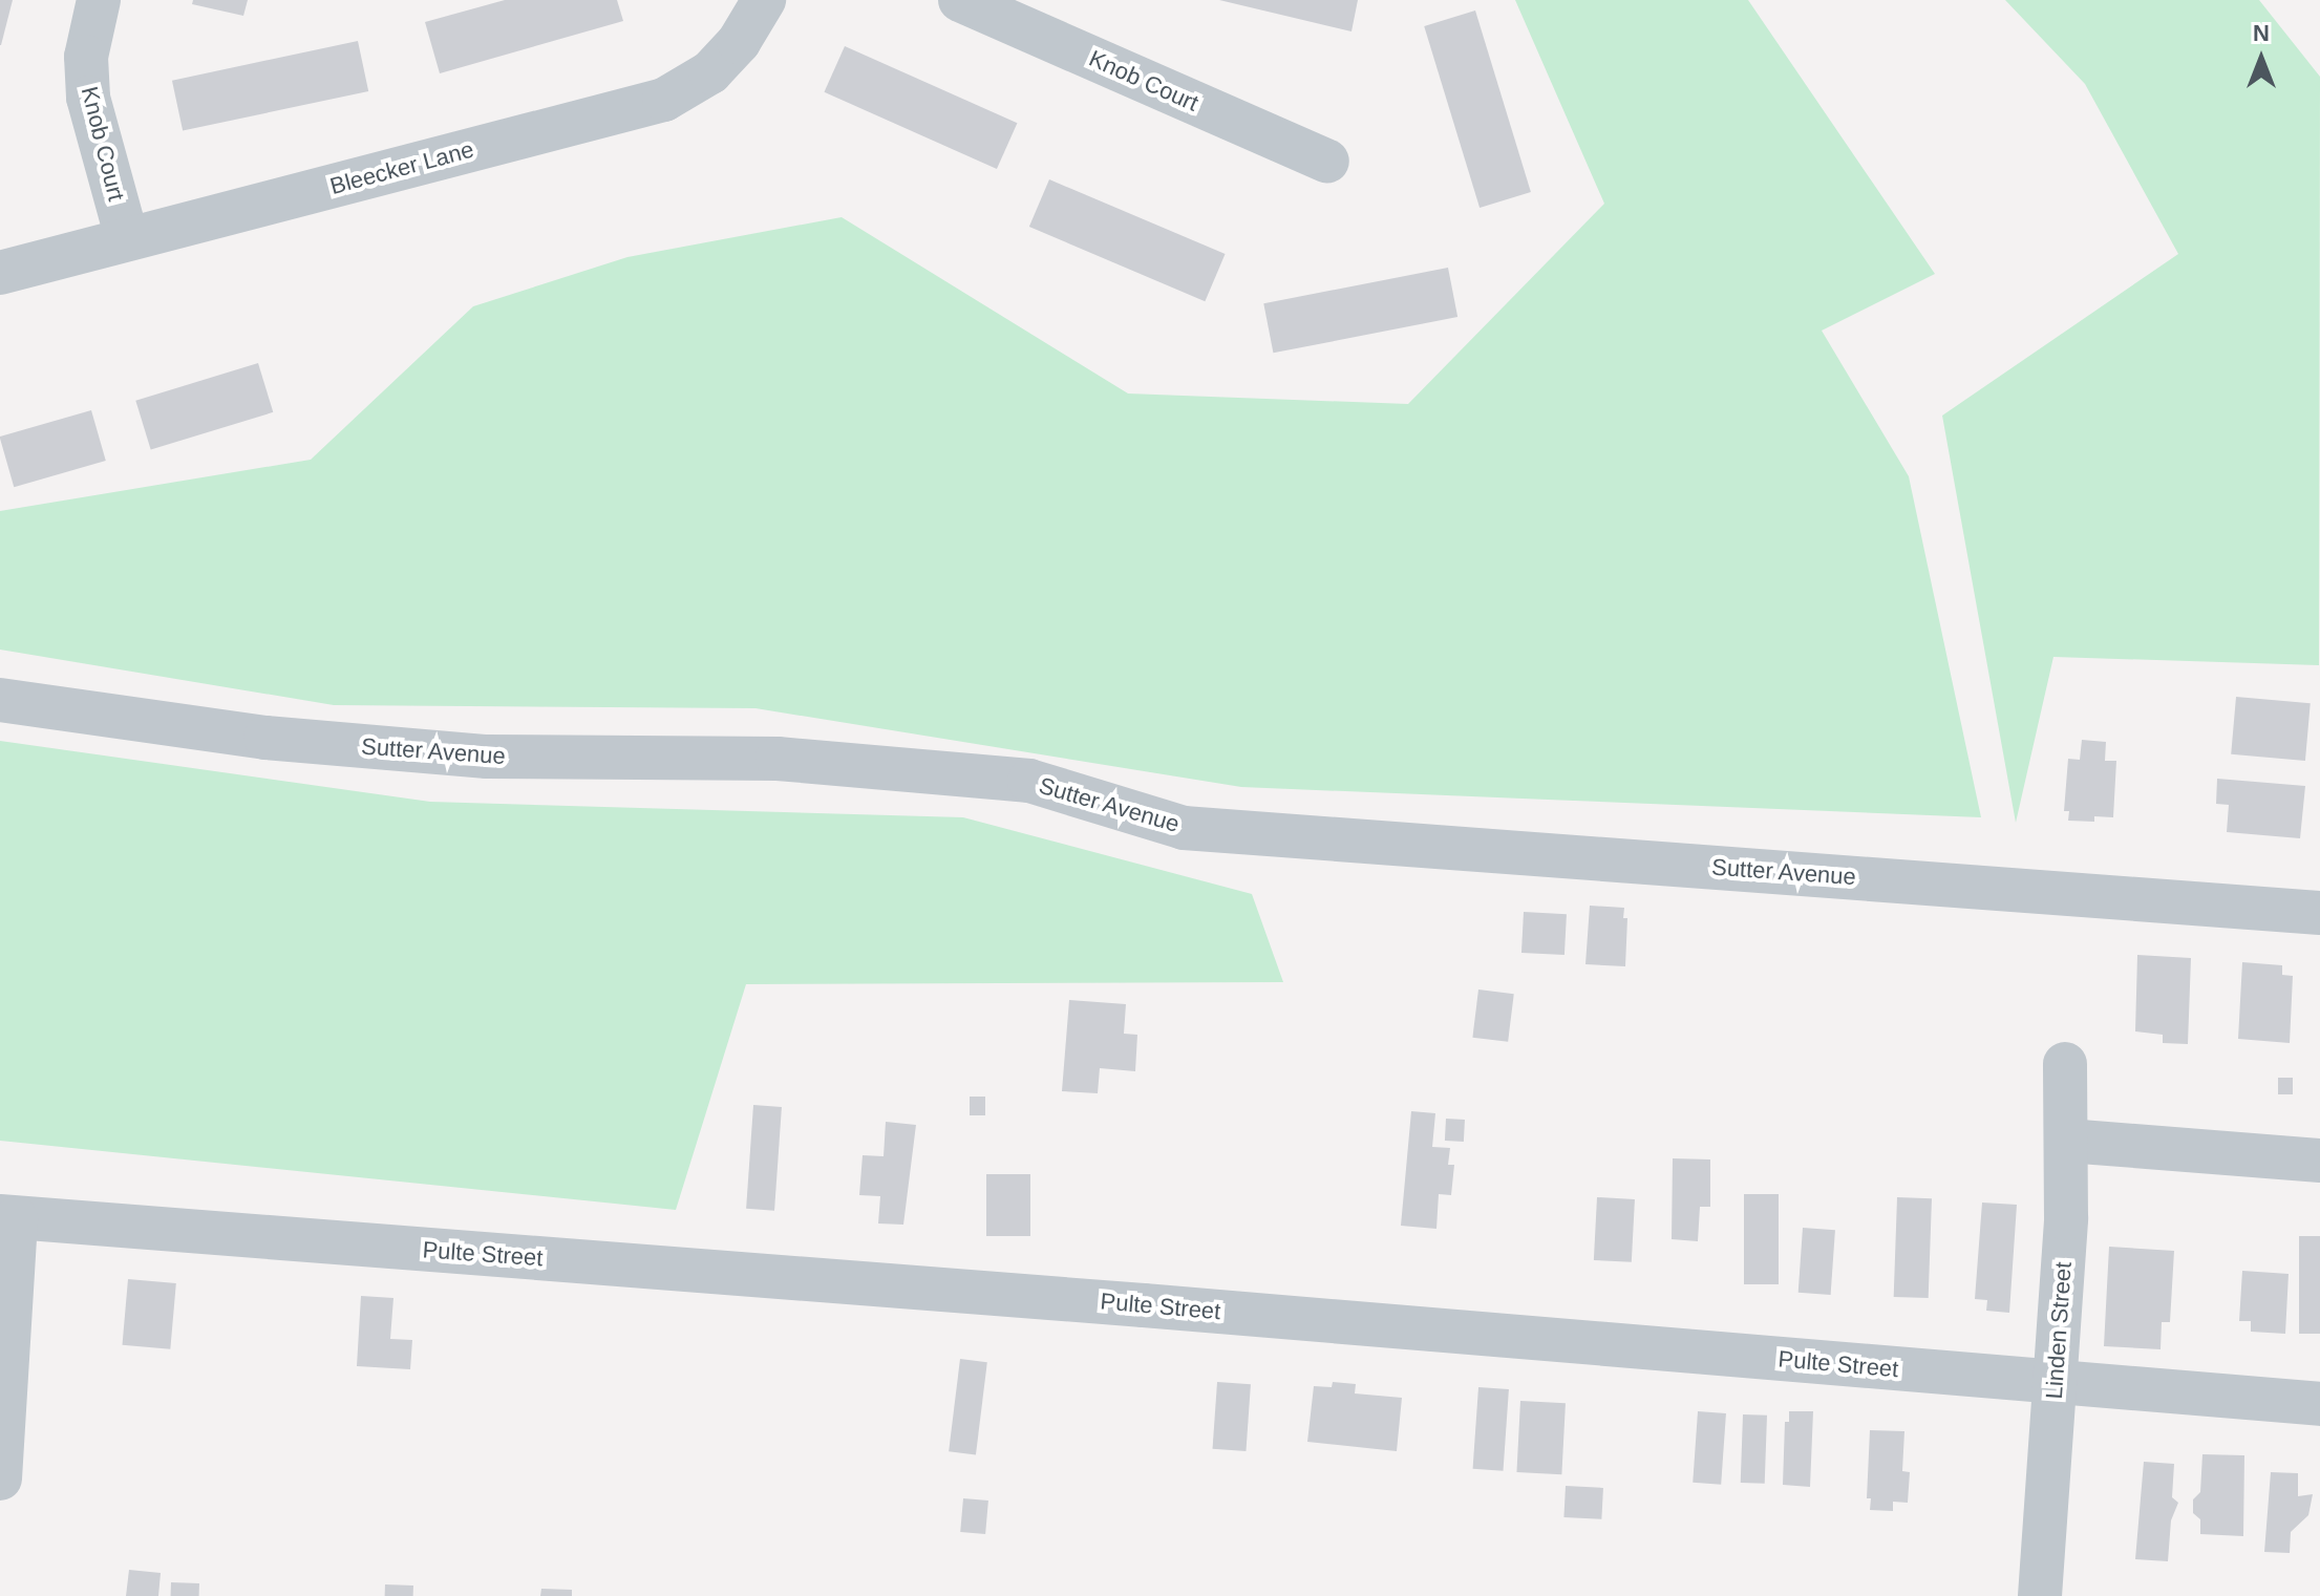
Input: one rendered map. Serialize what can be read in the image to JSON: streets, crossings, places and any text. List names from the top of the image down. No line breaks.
{"streets":{"street":["Knob Court","Bleecker Lane","Sutter Avenue","Pulte Street","Linden Street"]},"crossings":[["Knob Court","Bleecker Lane"],["Pulte Street","Linden Street"]],"north":"top"}
